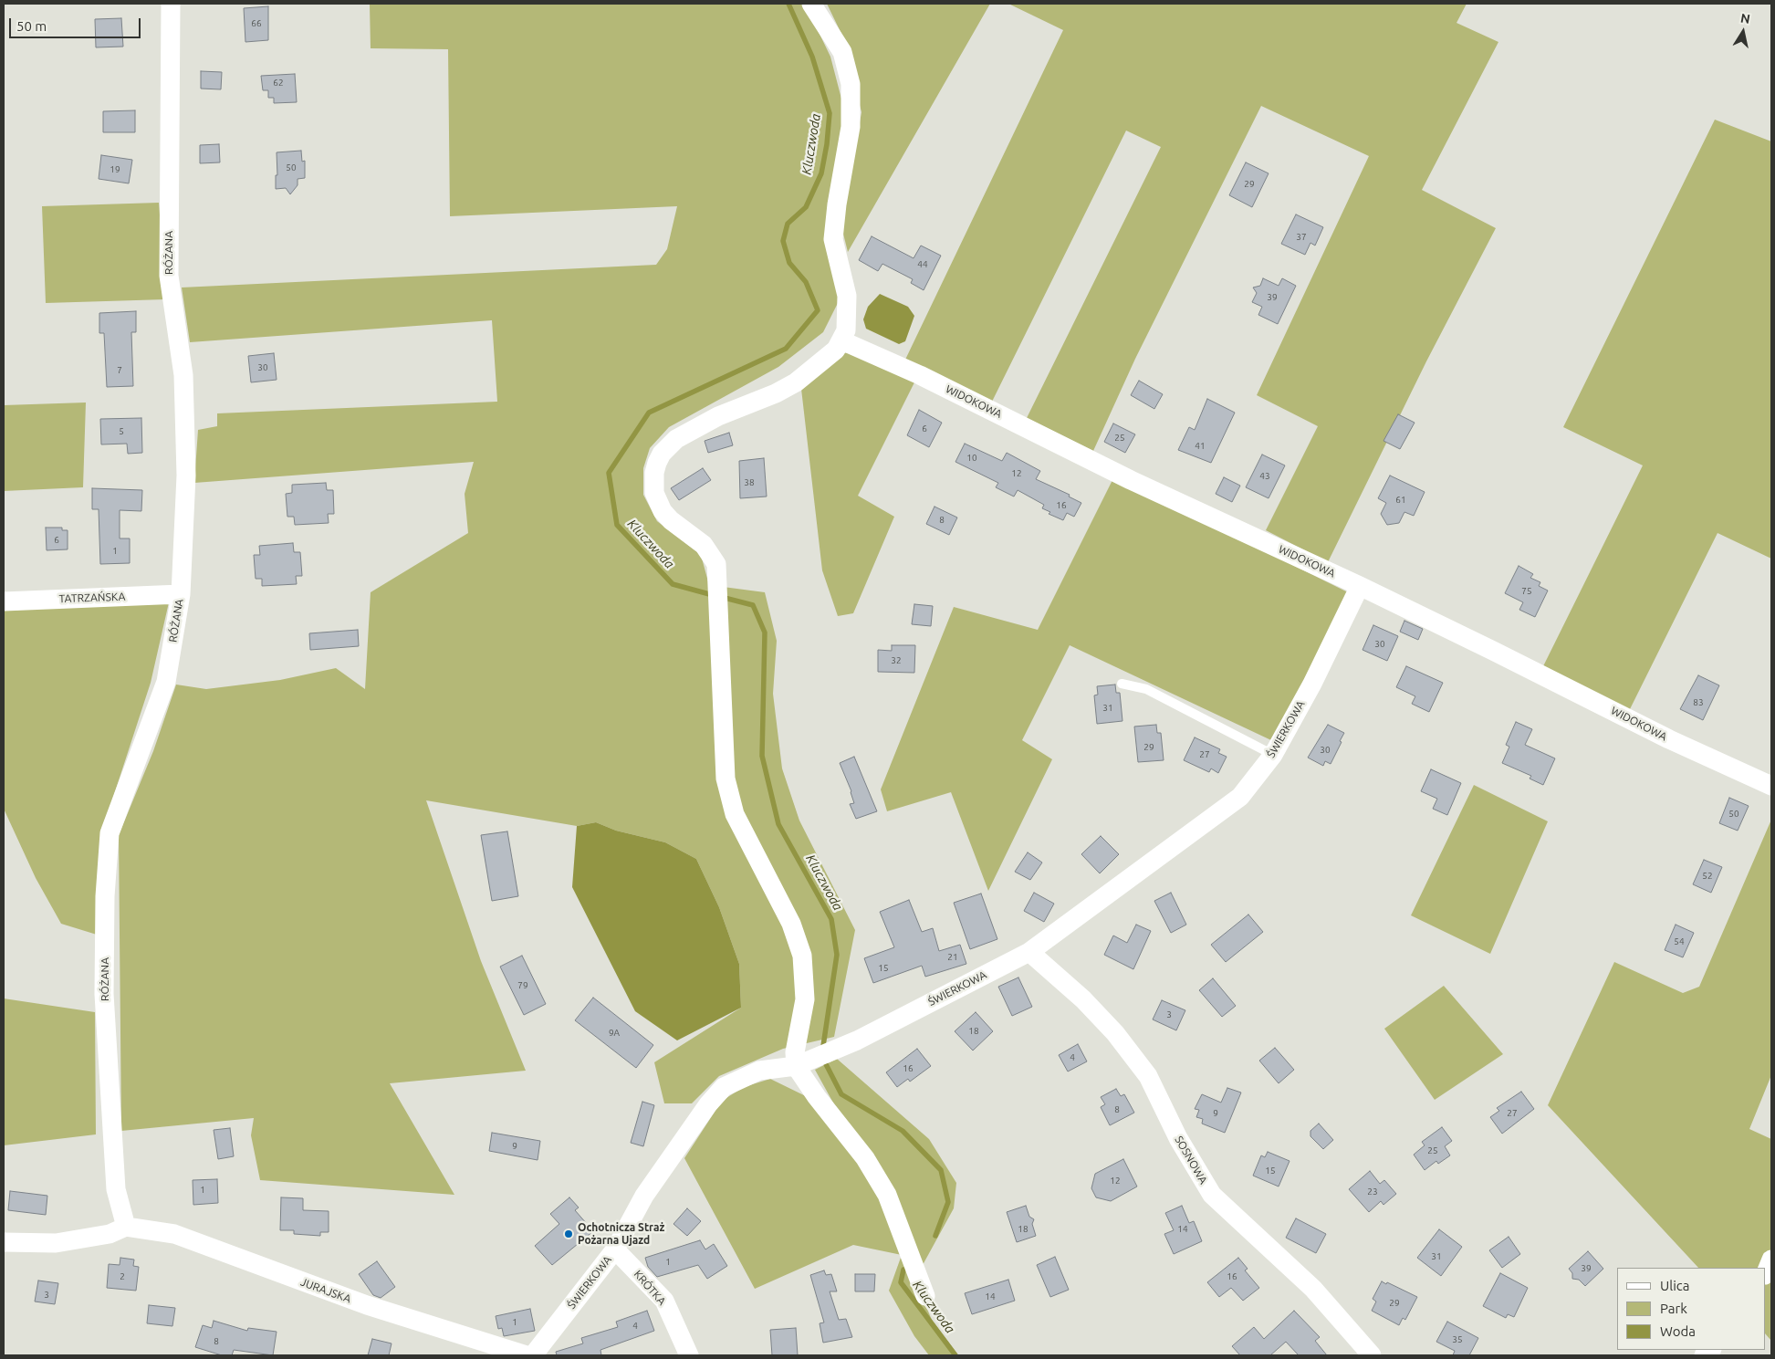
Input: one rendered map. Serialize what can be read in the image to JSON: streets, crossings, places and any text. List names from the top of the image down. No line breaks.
{"streets":{"street":["RÓŻANA","WIDOKOWA","TATRZAŃSKA","ŚWIERKOWA","SOSNOWA","KRÓTKA","JURAJSKA"]},"crossings":[["RÓŻANA","TATRZAŃSKA"],["RÓŻANA","JURAJSKA"],["WIDOKOWA","ŚWIERKOWA"],["ŚWIERKOWA","SOSNOWA"],["ŚWIERKOWA","KRÓTKA"]],"water":["Kluczwoda"],"places":["Ochotnicza Straż Pożarna Ujazd"],"house_numbers":["66","62","50","19","29","37","44","39","30","7","6","5","25","41","10","12","43","38","61","16","8","6","1","75","30","32","83","31","29","30","27","50","52","54","21","15","79","3","18","9A","4","16","8","9","27","9","25","15","12","1","23","18","14","31","1","39","2","16","3","14","29","1","4","35","8"],"legend":["Ulica","Park","Woda"],"scale_bar":"50 m","north":"top"}
